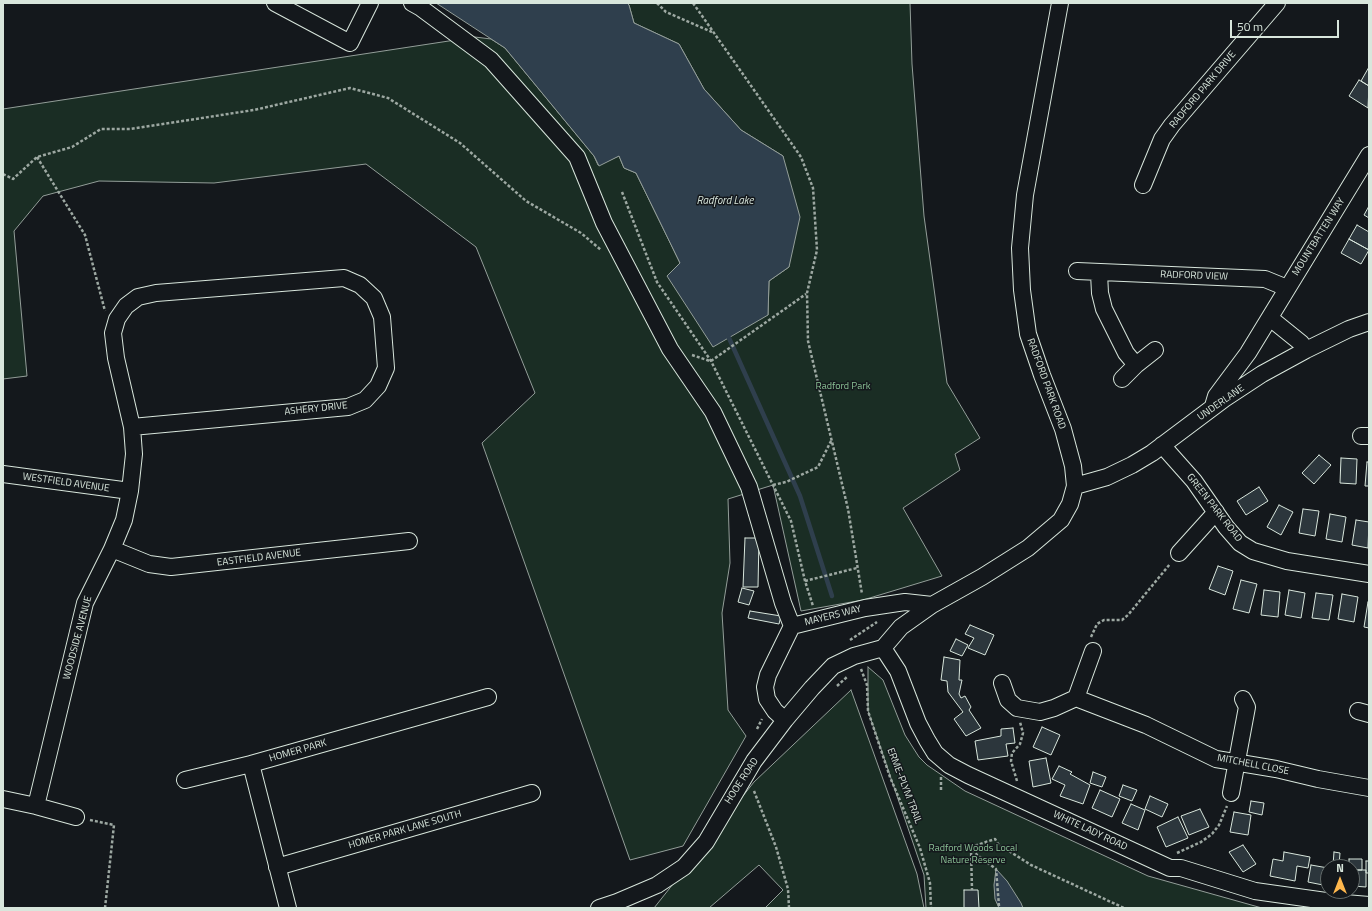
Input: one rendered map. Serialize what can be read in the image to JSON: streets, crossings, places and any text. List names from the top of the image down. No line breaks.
{"streets":{"street":["RADFORD PARK DRIVE","MOUNTBATTEN WAY","RADFORD VIEW","RADFORD PARK ROAD","UNDERLANE","ASHERY DRIVE","WESTFIELD AVENUE","GREEN PARK ROAD","EASTFIELD AVENUE","MAYERS WAY","WOODSIDE AVENUE","HOMER PARK","MITCHELL CLOSE","HOOE ROAD","HOMER PARK LANE SOUTH","WHITE LADY ROAD"],"path":["ERME-PLYM TRAIL"]},"crossings":[["MOUNTBATTEN WAY","RADFORD VIEW"],["MOUNTBATTEN WAY","UNDERLANE"],["RADFORD PARK ROAD","UNDERLANE"],["RADFORD PARK ROAD","MAYERS WAY"],["RADFORD PARK ROAD","HOOE ROAD"],["RADFORD PARK ROAD","WHITE LADY ROAD"],["UNDERLANE","GREEN PARK ROAD"],["ASHERY DRIVE","WOODSIDE AVENUE"],["WESTFIELD AVENUE","WOODSIDE AVENUE"],["EASTFIELD AVENUE","WOODSIDE AVENUE"],["MAYERS WAY","HOOE ROAD"],["HOOE ROAD","ERME-PLYM TRAIL"],["HOOE ROAD","WHITE LADY ROAD"]],"water":["Radford Lake"],"parks":["Radford Park","Radford Woods Local Nature Reserve"],"scale_bar":"50 m","north":"top"}
